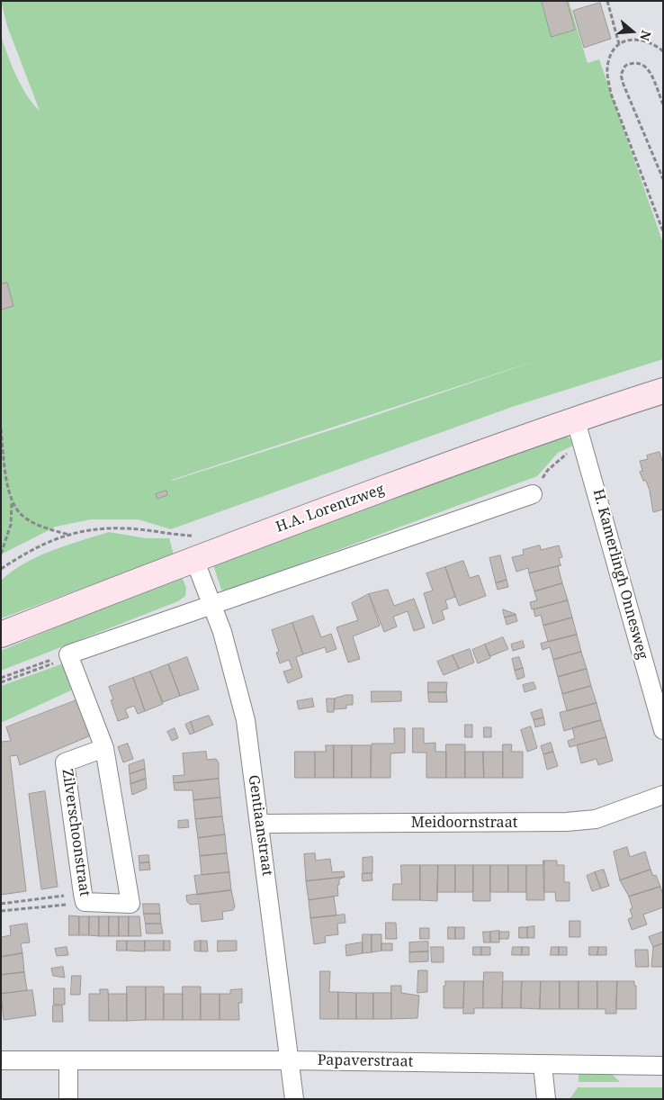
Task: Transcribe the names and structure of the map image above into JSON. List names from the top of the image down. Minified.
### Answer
{"streets":{"street":["H.A. Lorentzweg","H. Kamerlingh Onnesweg","Meidoornstraat","Gentiaanstraat","Zilverschoonstraat","Papaverstraat"]},"crossings":[["H.A. Lorentzweg","H. Kamerlingh Onnesweg"],["H.A. Lorentzweg","Gentiaanstraat"],["Meidoornstraat","Gentiaanstraat"],["Gentiaanstraat","Papaverstraat"]],"north":"right"}
